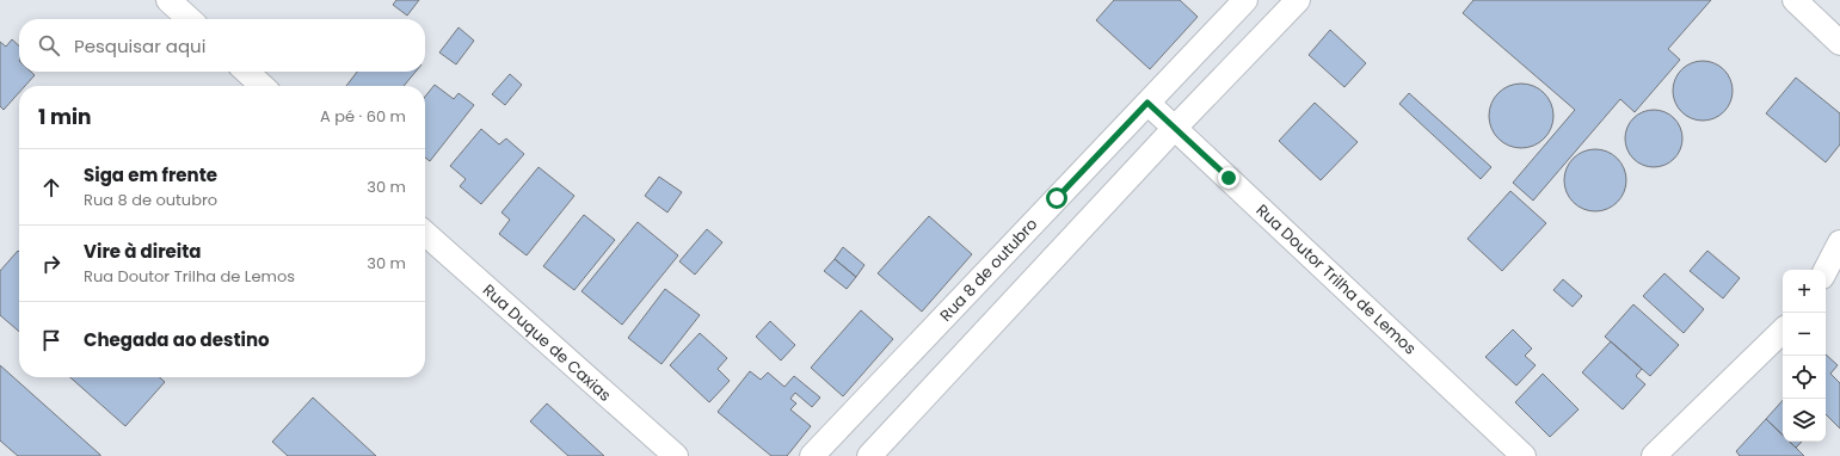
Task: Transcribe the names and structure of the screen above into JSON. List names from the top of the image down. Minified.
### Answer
{"streets":{"street":["Rua 8 de outubro","Rua Doutor Trilha de Lemos","Rua Duque de Caxias"]},"crossings":[["Rua 8 de outubro","Rua Doutor Trilha de Lemos"]],"page":{"search":"Pesquisar aqui","heading":["1 min","A pé · 60 m"],"list":[["Siga em frente","Rua 8 de outubro","30 m"],["Vire à direita","Rua Doutor Trilha de Lemos","30 m"],"Chegada ao destino"],"map_buttons":["+","−"]}}
